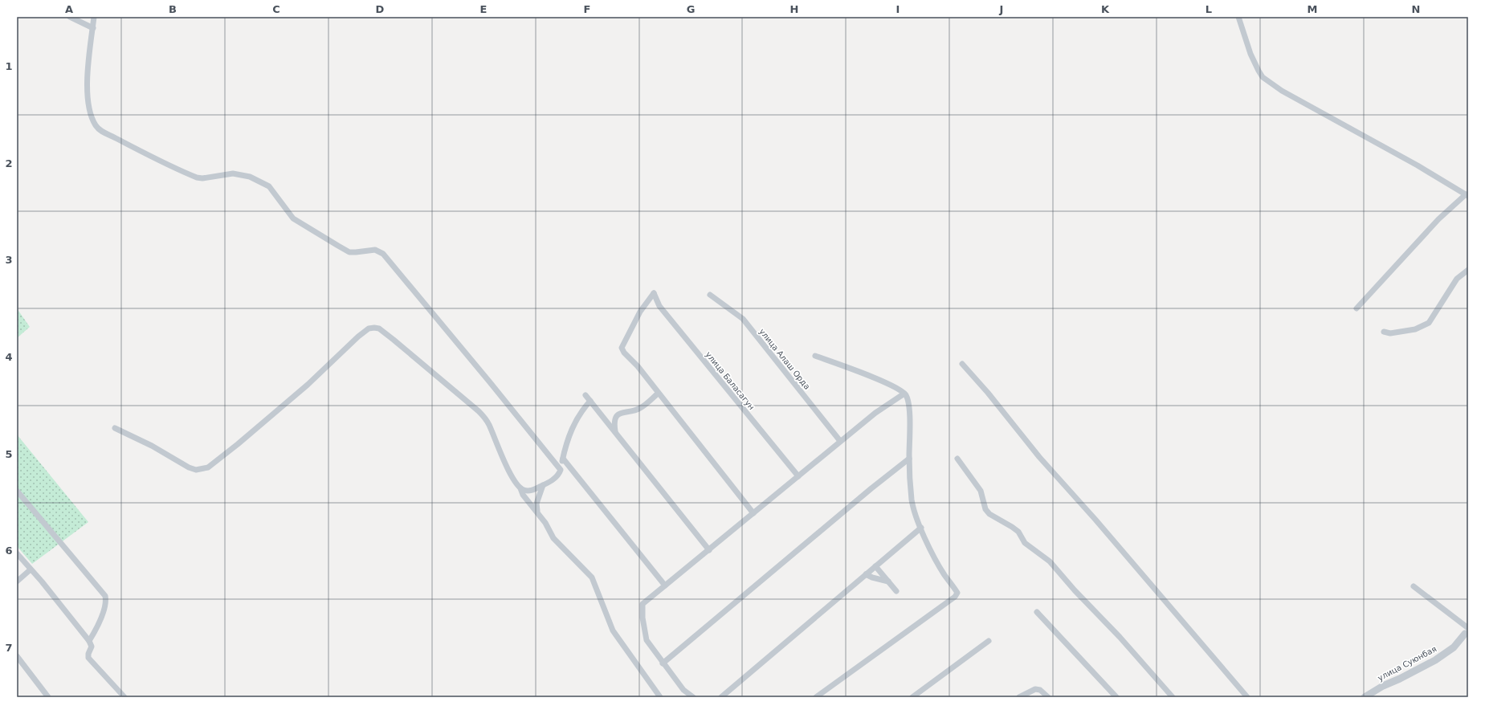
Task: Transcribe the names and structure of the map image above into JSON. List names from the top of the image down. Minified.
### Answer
{"streets":{"street":["улица Алаш Орда","улица Баласагун","улица Суюнбая"]},"grid":{"columns":["A","B","C","D","E","F","G","H","I","J","K","L","M","N"],"rows":["1","2","3","4","5","6","7"]}}
